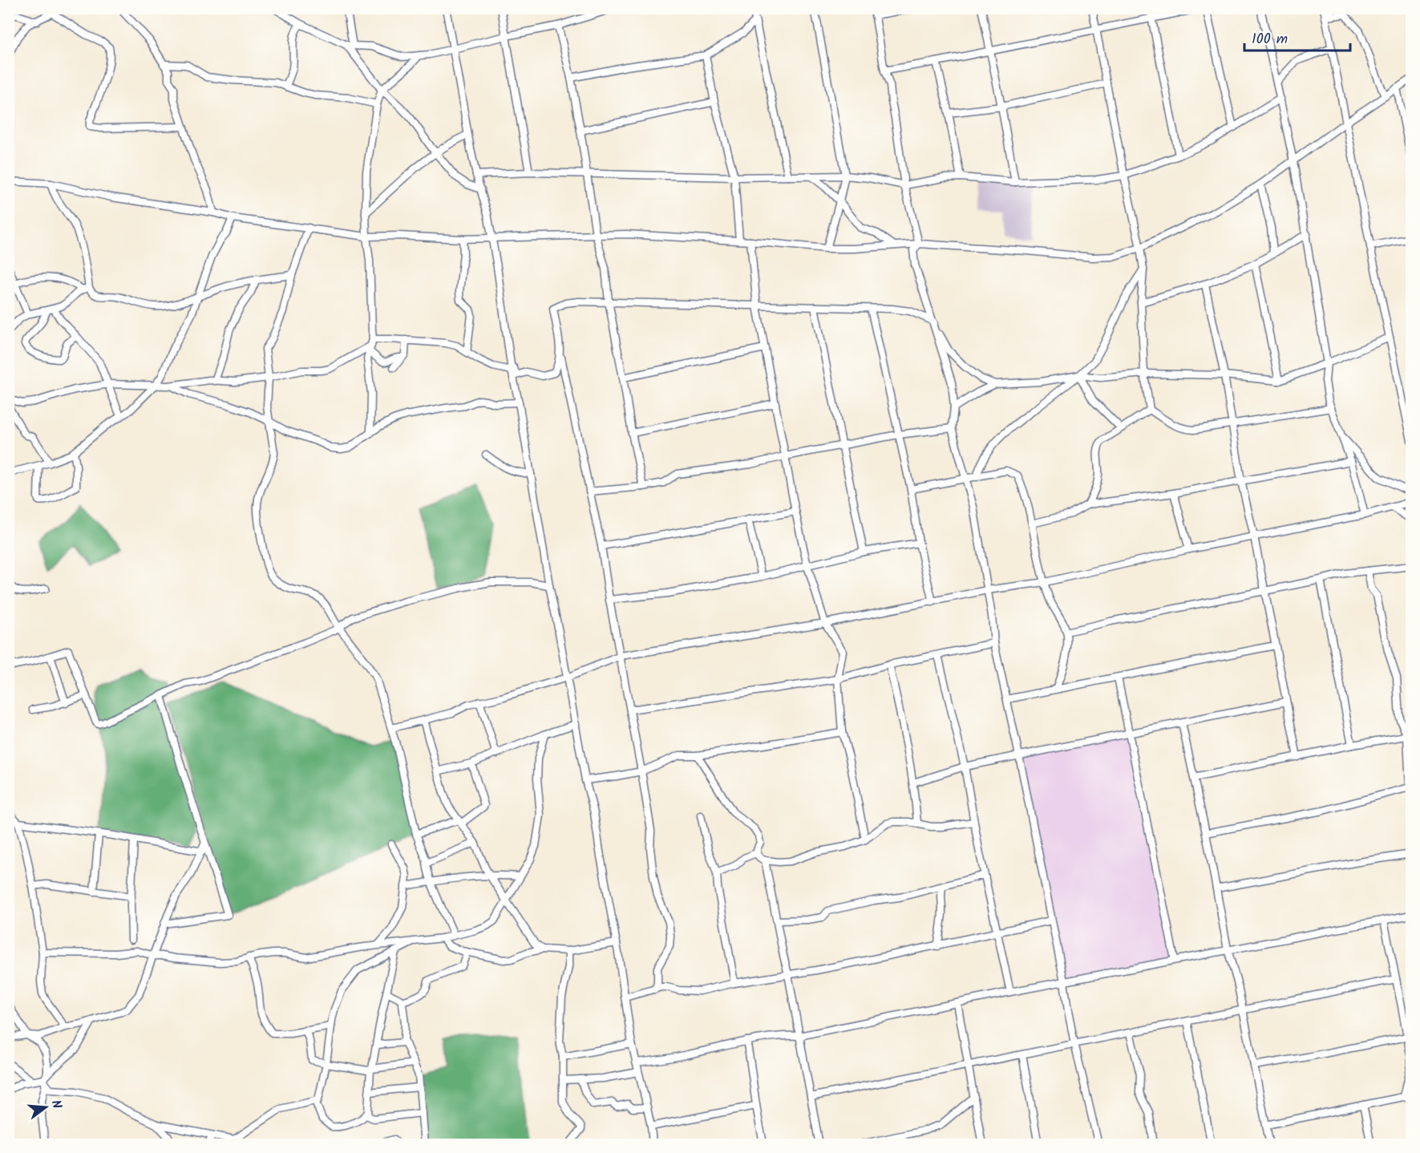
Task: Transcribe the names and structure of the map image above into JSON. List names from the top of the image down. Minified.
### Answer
{"scale_bar":"100 m","north":"right"}
